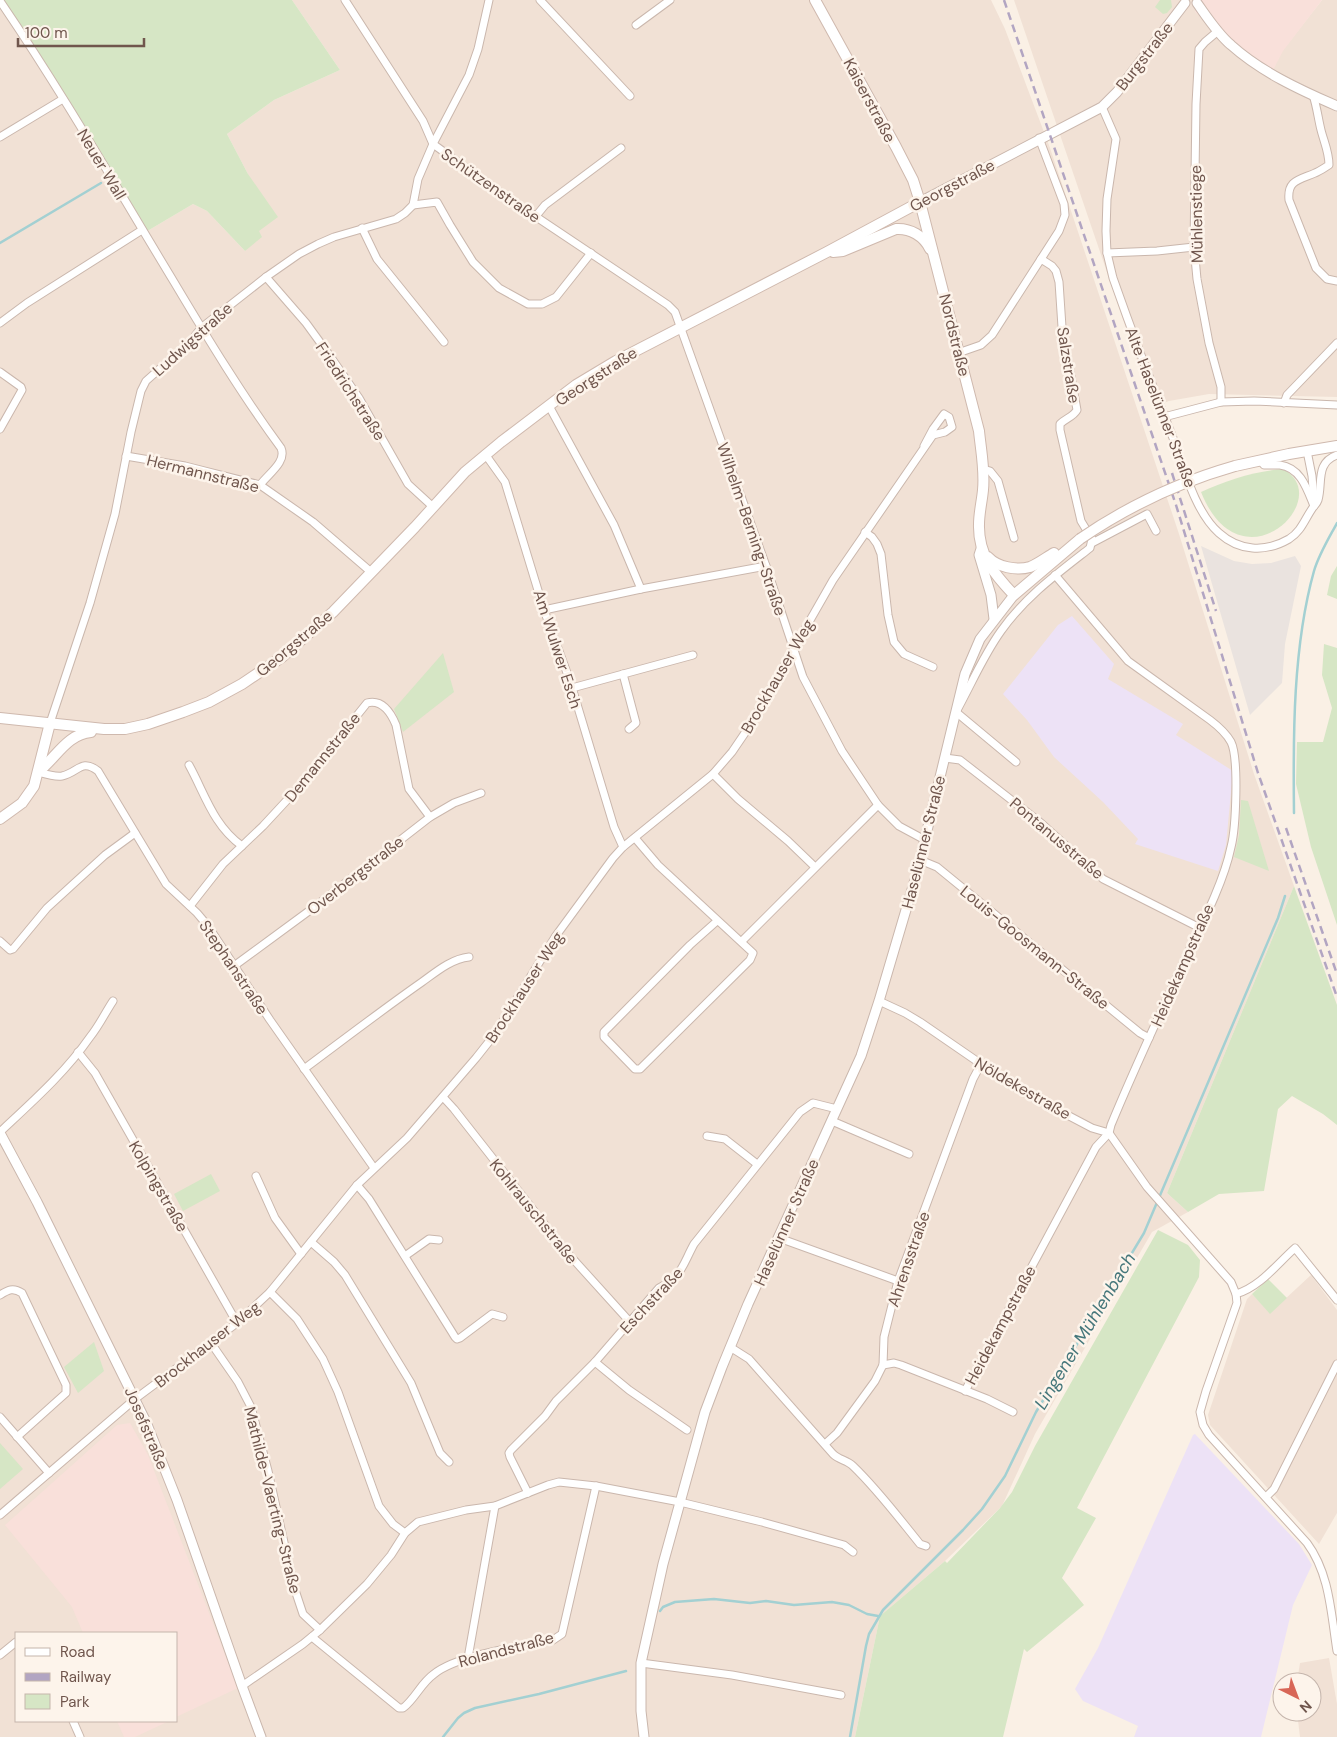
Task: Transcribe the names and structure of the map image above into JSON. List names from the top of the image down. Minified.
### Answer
{"streets":{"main road":["Kaiserstraße","Georgstraße","Nordstraße"],"street":["Burgstraße","Neuer Wall","Schützenstraße","Mühlenstiege","Ludwigstraße","Salzstraße","Friedrichstraße","Alte Haselünner Straße","Hermannstraße","Wilhelm-Berning-Straße","Am Wulwer Esch","Brockhauser Weg","Demannstraße","Pontanusstraße","Haselünner Straße","Overbergstraße","Louis-Goosmann-Straße","Heidekampstraße","Stephanstraße","Nöldekestraße","Kolpingstraße","Kohlrauschstraße","Ahrensstraße","Eschstraße","Josefstraße","Mathilde-Vaerting-Straße","Rolandstraße"]},"crossings":[["Burgstraße","Georgstraße"],["Burgstraße","Alte Haselünner Straße"],["Kaiserstraße","Georgstraße"],["Kaiserstraße","Nordstraße"],["Neuer Wall","Ludwigstraße"],["Neuer Wall","Hermannstraße"],["Schützenstraße","Georgstraße"],["Schützenstraße","Wilhelm-Berning-Straße"],["Georgstraße","Nordstraße"],["Georgstraße","Friedrichstraße"],["Georgstraße","Alte Haselünner Straße"],["Georgstraße","Hermannstraße"],["Georgstraße","Wilhelm-Berning-Straße"],["Georgstraße","Am Wulwer Esch"],["Nordstraße","Haselünner Straße"],["Ludwigstraße","Friedrichstraße"],["Ludwigstraße","Hermannstraße"],["Salzstraße","Haselünner Straße"],["Wilhelm-Berning-Straße","Brockhauser Weg"],["Wilhelm-Berning-Straße","Haselünner Straße"],["Am Wulwer Esch","Brockhauser Weg"],["Brockhauser Weg","Stephanstraße"],["Brockhauser Weg","Kolpingstraße"],["Brockhauser Weg","Kohlrauschstraße"],["Brockhauser Weg","Josefstraße"],["Brockhauser Weg","Mathilde-Vaerting-Straße"],["Demannstraße","Overbergstraße"],["Demannstraße","Stephanstraße"],["Pontanusstraße","Haselünner Straße"],["Pontanusstraße","Heidekampstraße"],["Haselünner Straße","Louis-Goosmann-Straße"],["Haselünner Straße","Heidekampstraße"],["Haselünner Straße","Nöldekestraße"],["Haselünner Straße","Eschstraße"],["Overbergstraße","Stephanstraße"],["Louis-Goosmann-Straße","Heidekampstraße"],["Heidekampstraße","Nöldekestraße"],["Heidekampstraße","Ahrensstraße"],["Nöldekestraße","Ahrensstraße"],["Kohlrauschstraße","Eschstraße"]],"water":["Lingener Mühlenbach"],"legend":["Road","Railway","Park"],"scale_bar":"100 m","north":"bottom right"}
